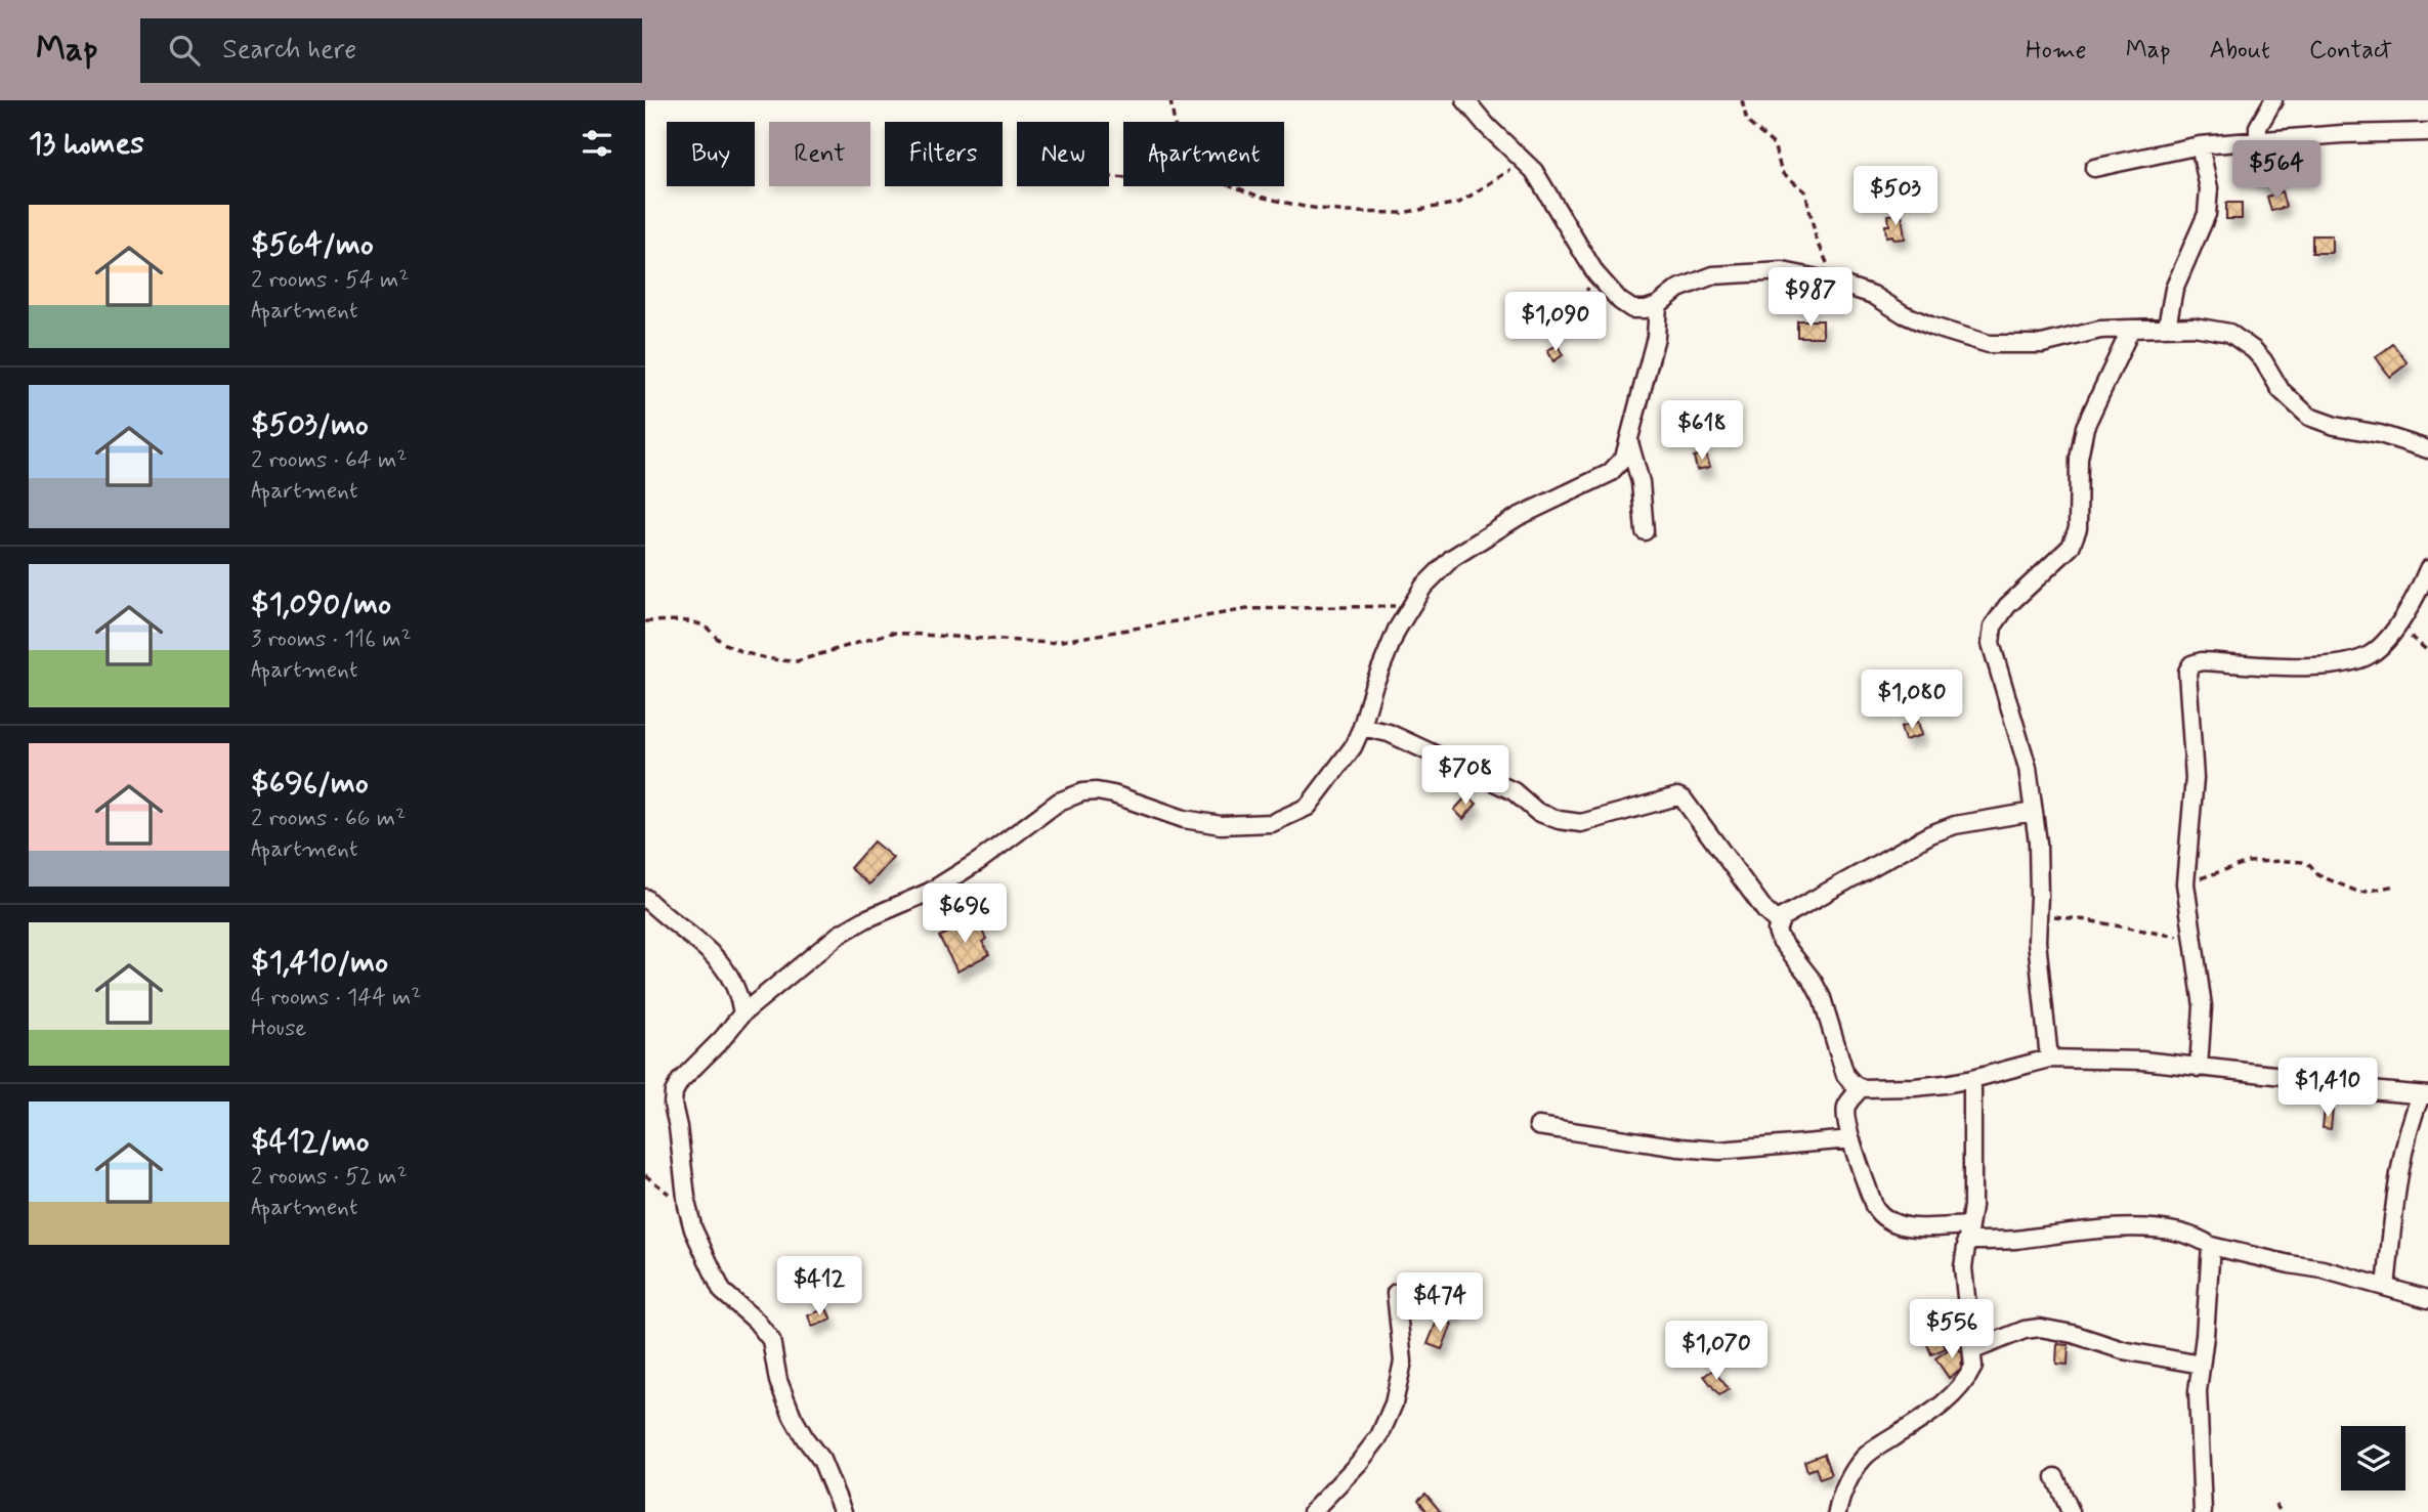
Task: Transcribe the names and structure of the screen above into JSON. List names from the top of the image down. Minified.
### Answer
{"page":{"header":"Map","search":"Search here","nav":["Home","Map","About","Contact"],"heading":"13 homes","chip":["Buy","Rent","Filters","New","Apartment"],"price":["$564","$503","$987","$1,090","$618","$1,080","$708","$696","$1,410","$412","$474","$556","$1,070"],"list":[{"name":"$564/mo","note":"2 rooms · 54 m² · Apartment"},{"name":"$503/mo","note":"2 rooms · 64 m² · Apartment"},{"name":"$1,090/mo","note":"3 rooms · 116 m² · Apartment"},{"name":"$696/mo","note":"2 rooms · 66 m² · Apartment"},{"name":"$1,410/mo","note":"4 rooms · 144 m² · House"},{"name":"$412/mo","note":"2 rooms · 52 m² · Apartment"}]}}
